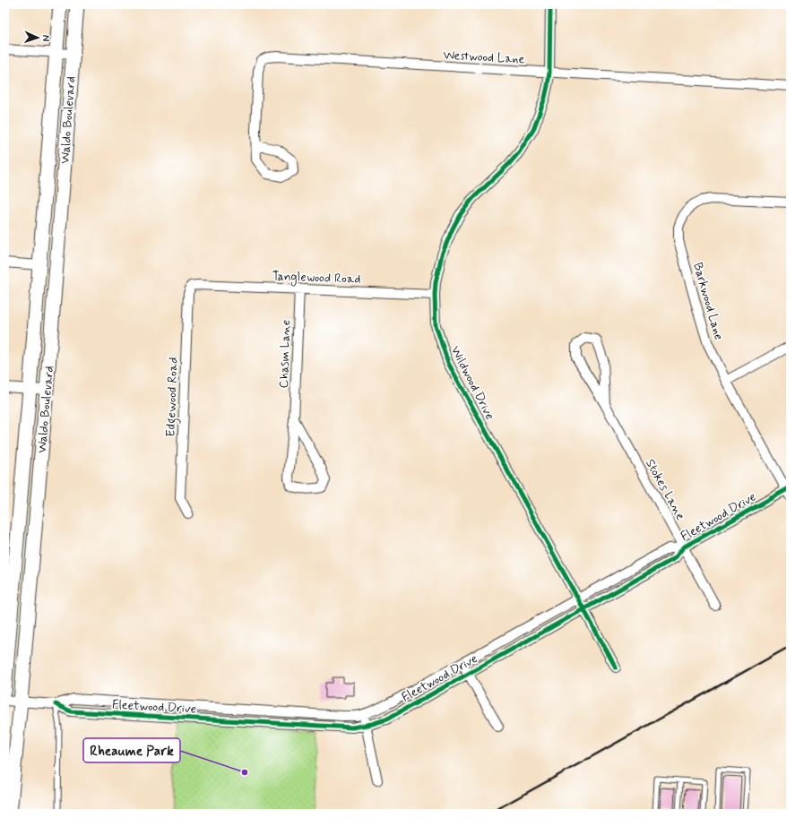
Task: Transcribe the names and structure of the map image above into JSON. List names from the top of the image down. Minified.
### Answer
{"streets":{"main road":["Waldo Boulevard"],"street":["Westwood Lane","Tanglewood Road","Barkwood Lane","Chasm Lane","Wildwood Drive","Edgewood Road","Stokes Lane","Fleetwood Drive"]},"crossings":[["Westwood Lane","Wildwood Drive"],["Waldo Boulevard","Fleetwood Drive"],["Tanglewood Road","Chasm Lane"],["Tanglewood Road","Wildwood Drive"],["Tanglewood Road","Edgewood Road"],["Barkwood Lane","Fleetwood Drive"],["Wildwood Drive","Fleetwood Drive"],["Stokes Lane","Fleetwood Drive"]],"places":["Rheaume Park"],"north":"right"}
